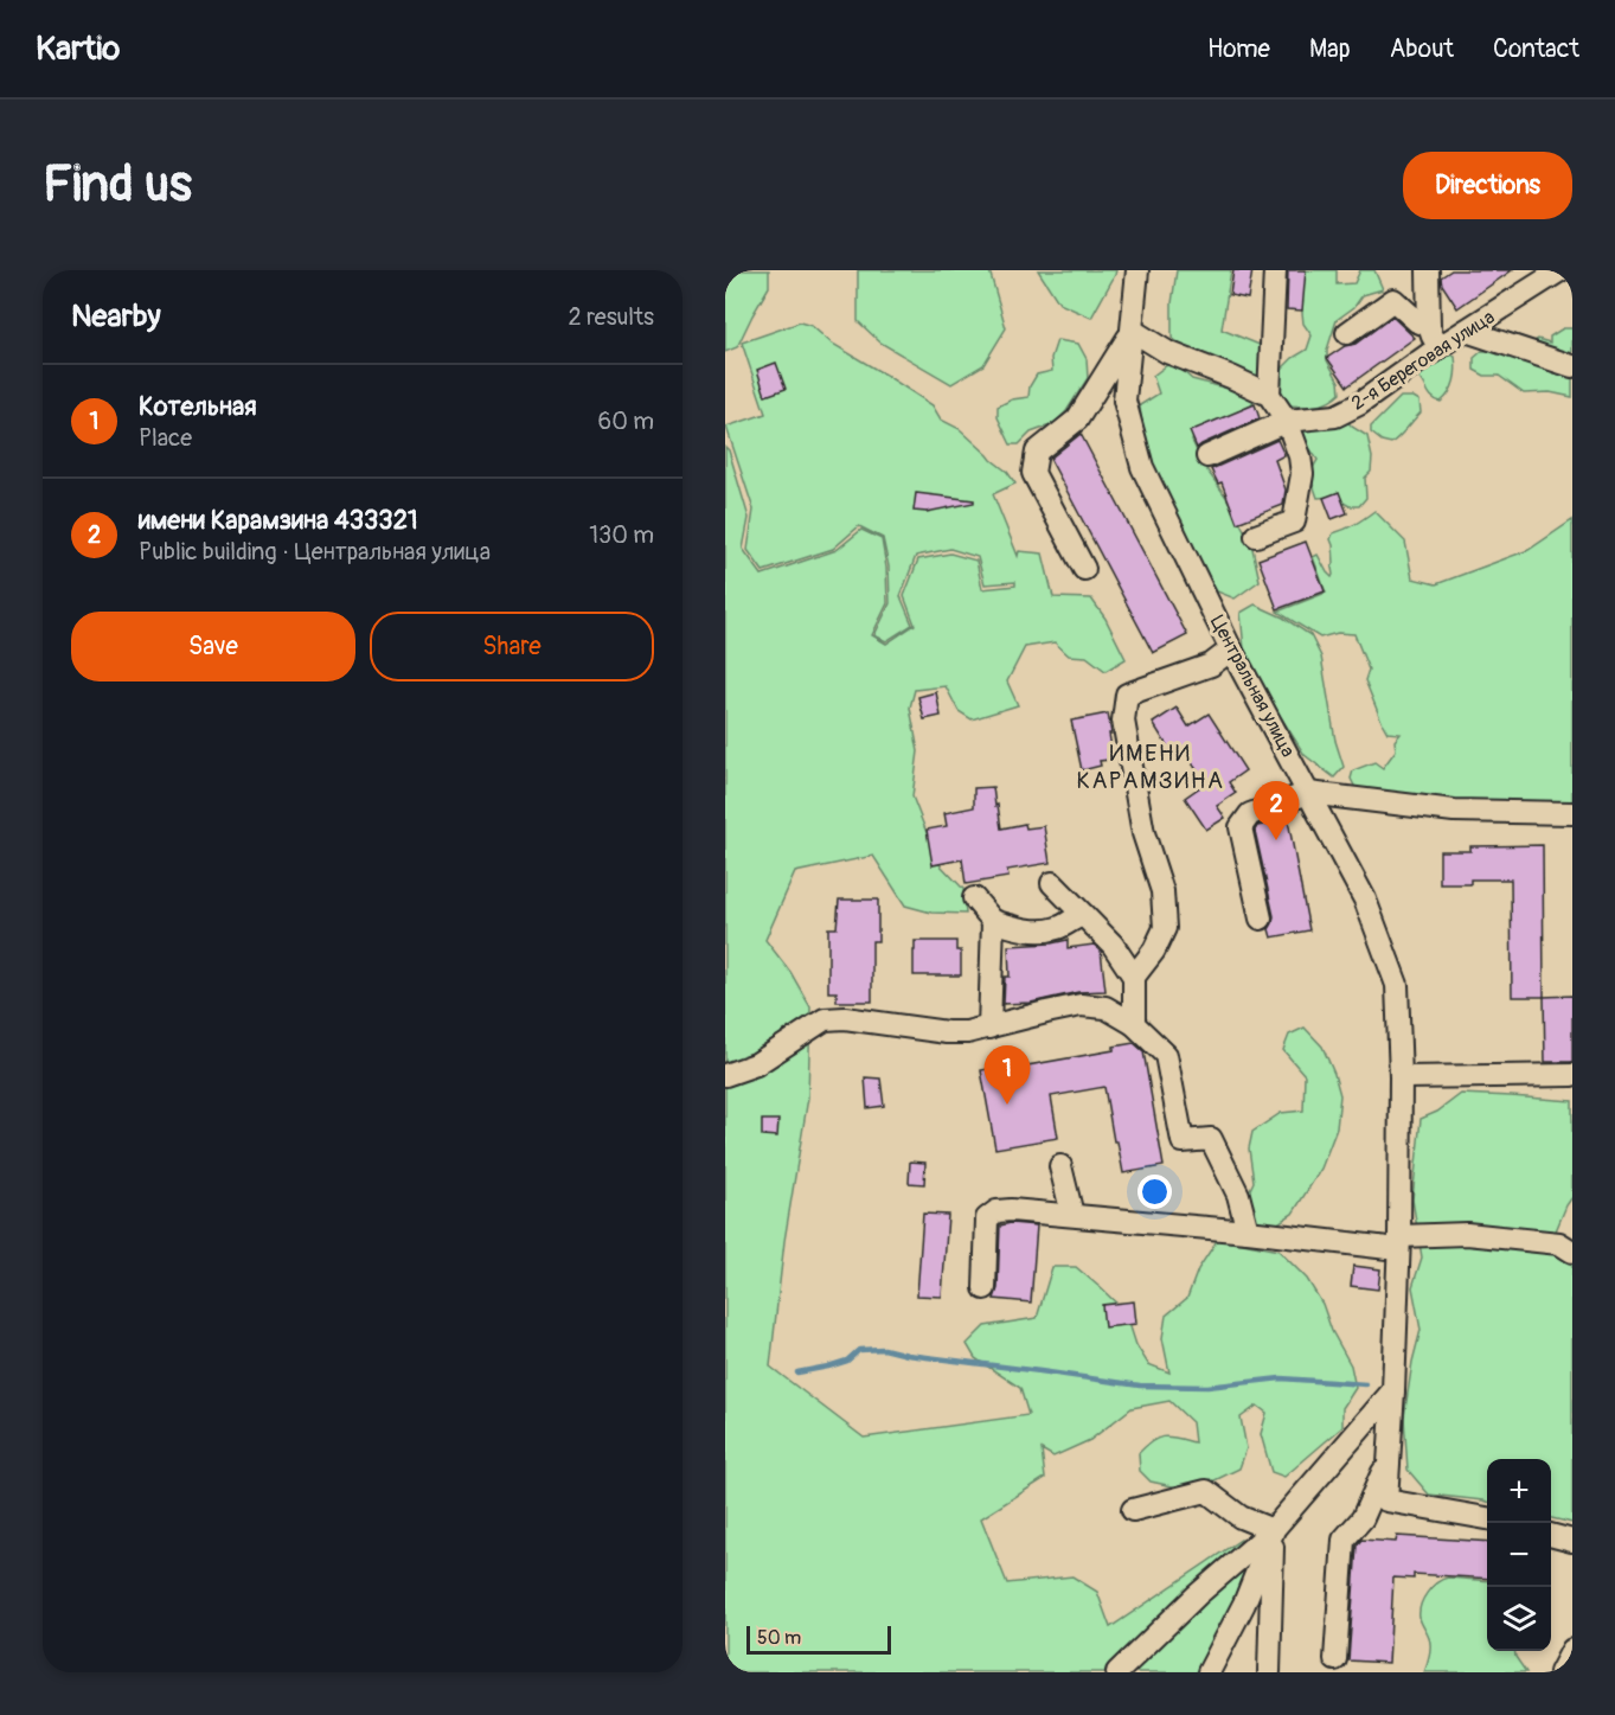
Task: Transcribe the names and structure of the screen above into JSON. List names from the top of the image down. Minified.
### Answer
{"streets":{"street":["2-я Береговая улица","Центральная улица"]},"districts":["ИМЕНИ КАРАМЗИНА"],"scale_bar":"50 m","page":{"header":"Kartio","nav":["Home","Map","About","Contact"],"buttons":["Directions",["Save","Share"]],"title":"Find us","heading":["Nearby","2 results"],"list":[{"mark":"1","name":"Котельная","note":"Place","value":"60 m"},{"mark":"2","name":"имени Карамзина 433321","note":"Public building · Центральная улица","value":"130 m"}],"pins":["2","1"],"map_buttons":["+","−"],"scale":"50 m"}}
